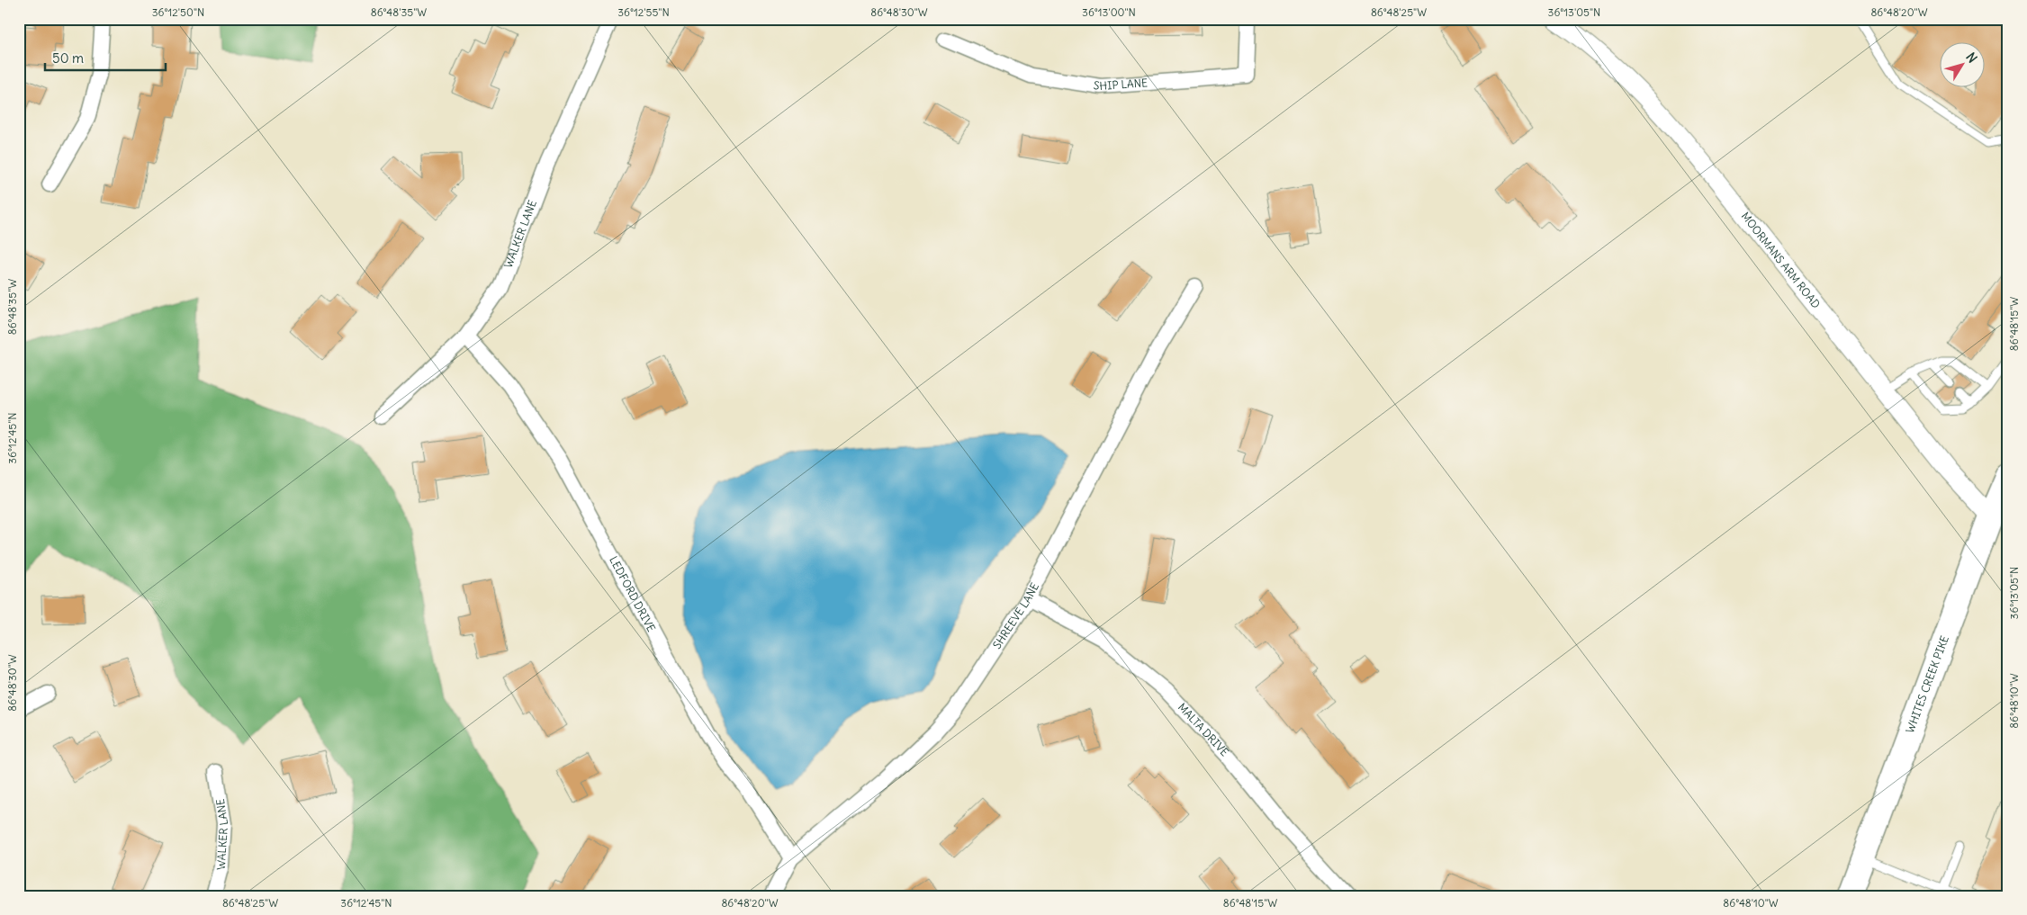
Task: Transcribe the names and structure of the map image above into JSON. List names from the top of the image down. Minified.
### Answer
{"streets":{"main road":["WHITES CREEK PIKE"],"street":["SHIP LANE","WALKER LANE","MOORMANS ARM ROAD","LEDFORD DRIVE","SHREEVE LANE","MALTA DRIVE"]},"crossings":[["WALKER LANE","LEDFORD DRIVE"],["MOORMANS ARM ROAD","WHITES CREEK PIKE"],["LEDFORD DRIVE","SHREEVE LANE"],["SHREEVE LANE","MALTA DRIVE"]],"scale_bar":"50 m","north":"top right","coordinates":["36°12'50\"N","86°48'35\"W","36°12'55\"N","86°48'30\"W","36°13'00\"N","86°48'25\"W","36°13'05\"N","86°48'20\"W","86°48'15\"W","36°12'45\"N","86°48'10\"W"]}
